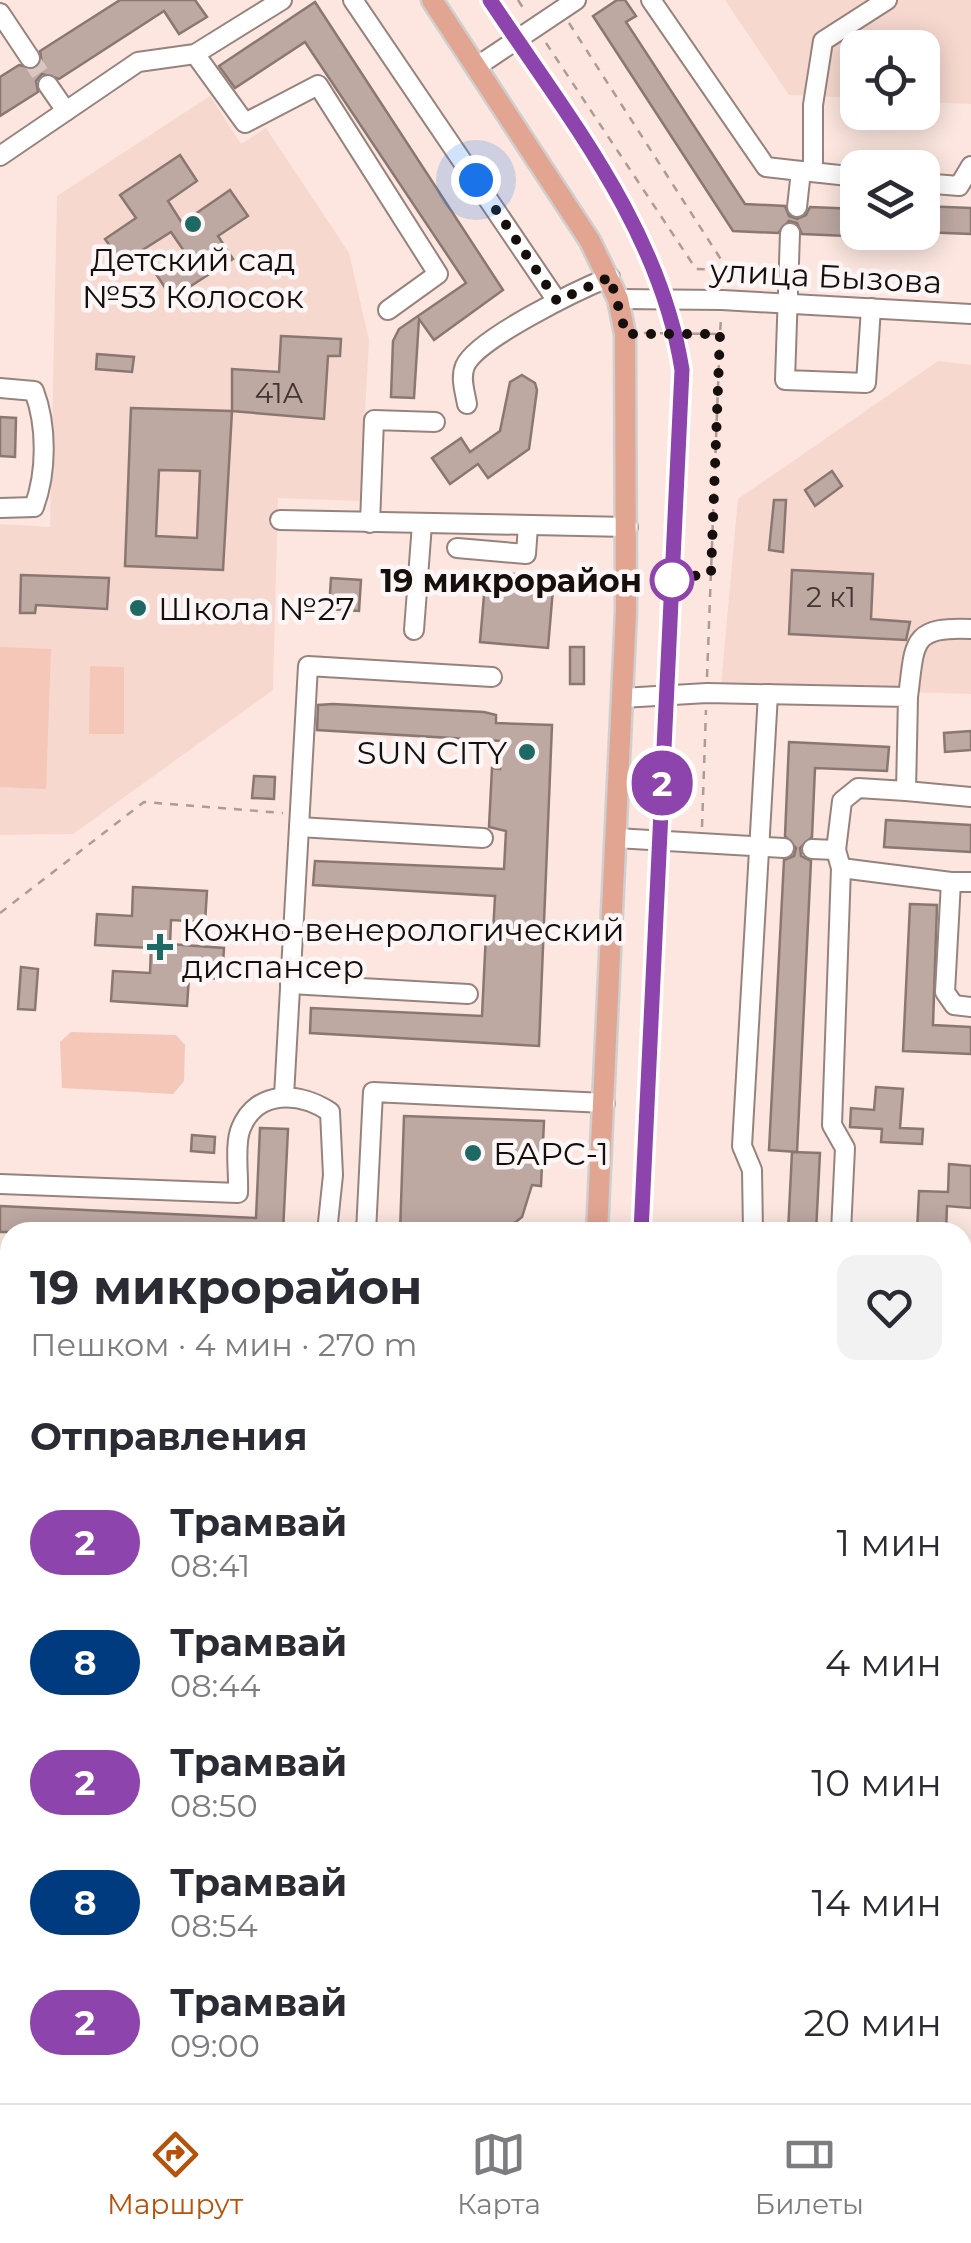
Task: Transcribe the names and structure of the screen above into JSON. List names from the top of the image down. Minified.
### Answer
{"streets":{"street":["улица Бызова"]},"places":{"other":["Детский сад №53 Колосок","19 микрорайон","Школа №27","SUN CITY","БАРС-1"],"health":["Кожно-венерологический диспансер"]},"lines":["tram line 2"],"house_numbers":["41А","2 к1"],"page":{"on_map":"2","heading":[["19 микрорайон","Пешком · 4 мин · 270 m"],"Отправления"],"list":[{"mark":"2","name":"Трамвай","note":"08:41","value":"1 мин"},{"mark":"8","name":"Трамвай","note":"08:44","value":"4 мин"},{"mark":"2","name":"Трамвай","note":"08:50","value":"10 мин"},{"mark":"8","name":"Трамвай","note":"08:54","value":"14 мин"},{"mark":"2","name":"Трамвай","note":"09:00","value":"20 мин"}],"tabs":["Маршрут","Карта","Билеты"]}}
